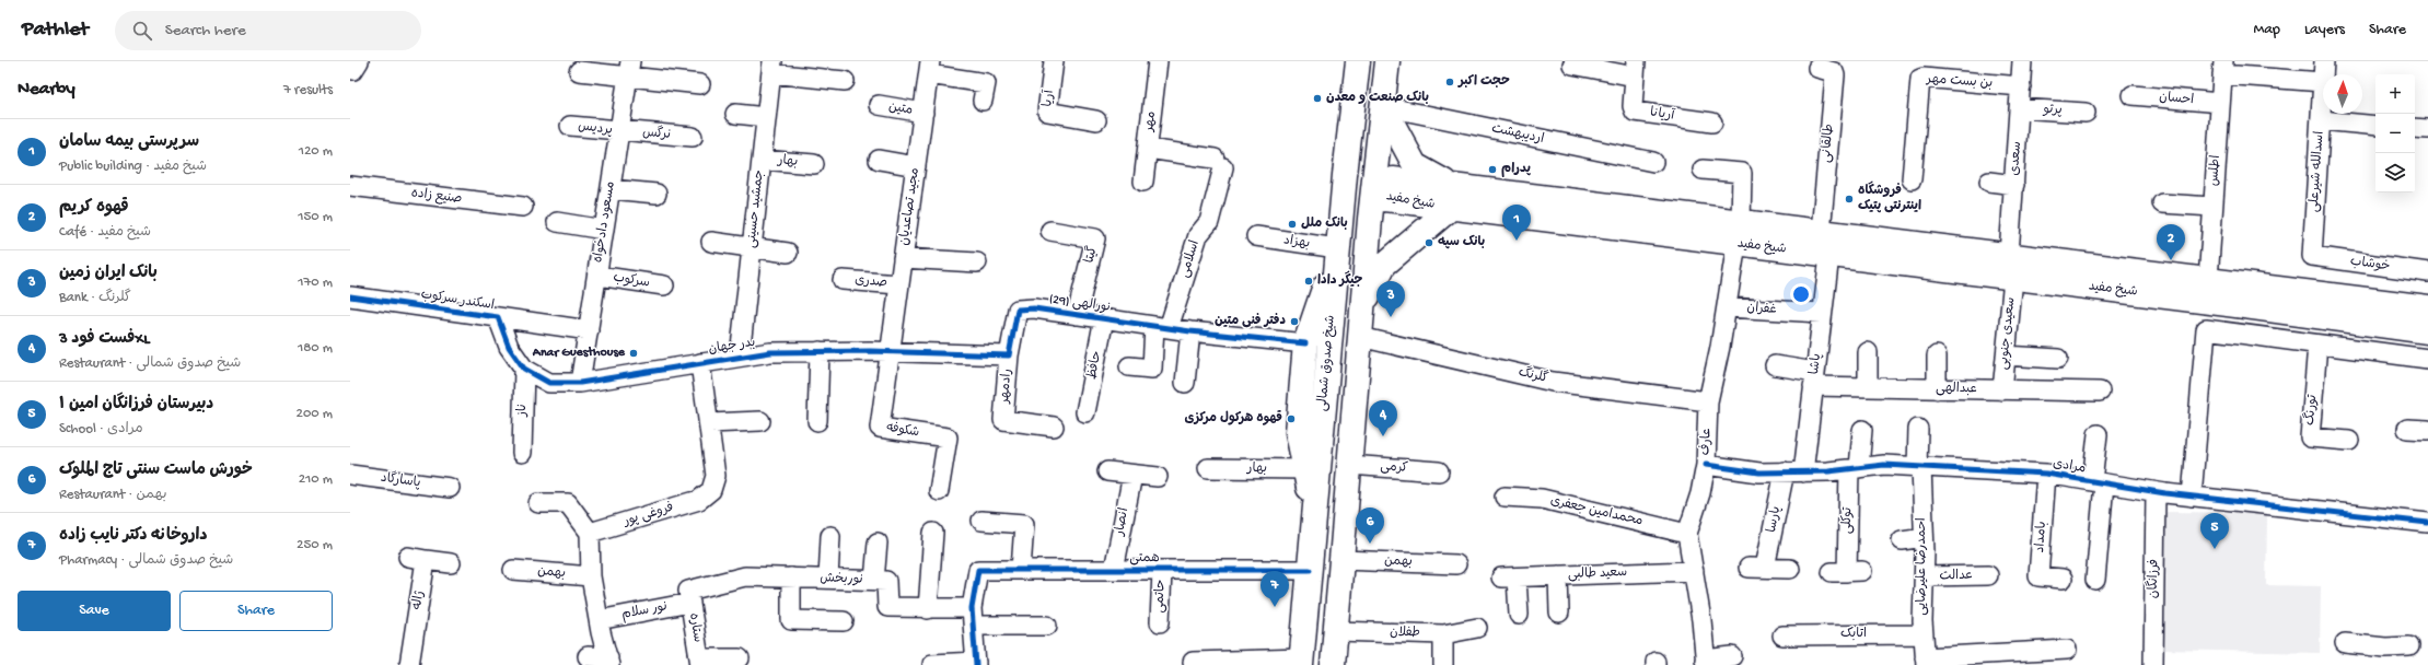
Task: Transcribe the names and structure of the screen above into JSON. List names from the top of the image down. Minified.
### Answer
{"streets":{"main road":["شیخ مفید","شیخ صدوق شمالی"],"street":["بن بست مهر","آریا","احسان","متین","پرتو","آریانا","مهر","پردیس","نرگس","اردیبهشت","طالقانی","سعدی","بهار","اطلس","اسدالله شیرعلی","صنیع زاده","مجید تصاعدیان","جمشید حسینی","مسعود دادخواه","بهزاد","گیتا","اسلامی","خوشاب","سرکوب","صدری","اسکندر سرکوب","نورالهی (29)","غفران","سعیدی جنوبی","بدر جهان","پاشا","حافظ","گلرنگ","رادمهر","عبدالهی","ناز","تورنگ","شکوفه","عارف","مرادی","کرمی","پاسارگاد","محمدامین جعفری","فروغی پور","پارسا","توکلی","انصار","بامداد","همتی","بهمن","احمدرضا علیرضایی","سعید طالبی","عدالت","فرزانگان","نوربخش","حاتمی","ژاله","نور سلام","ستاره","طفلان","اتابک"]},"crossings":[["بن بست مهر","سعدی"],["احسان","اطلس"],["متین","مجید تصاعدیان"],["پرتو","سعدی"],["مهر","اسلامی"],["پردیس","نرگس"],["پردیس","مسعود دادخواه"],["نرگس","مسعود دادخواه"],["طالقانی","شیخ مفید"],["سعدی","شیخ مفید"],["بهار","جمشید حسینی"],["اطلس","شیخ مفید"],["اسدالله شیرعلی","خوشاب"],["شیخ مفید","سعیدی جنوبی"],["شیخ مفید","پاشا"],["شیخ مفید","عارف"],["مجید تصاعدیان","صدری"],["مجید تصاعدیان","بدر جهان"],["مجید تصاعدیان","شکوفه"],["جمشید حسینی","بدر جهان"],["مسعود دادخواه","سرکوب"],["مسعود دادخواه","اسکندر سرکوب"],["مسعود دادخواه","بدر جهان"],["بهزاد","شیخ صدوق شمالی"],["گیتا","نورالهی (29)"],["اسلامی","نورالهی (29)"],["اسکندر سرکوب","بدر جهان"],["اسکندر سرکوب","ناز"],["نورالهی (29)","حافظ"],["نورالهی (29)","رادمهر"],["غفران","پاشا"],["غفران","عارف"],["سعیدی جنوبی","عبدالهی"],["بدر جهان","شکوفه"],["بدر جهان","فروغی پور"],["شیخ صدوق شمالی","همتی"],["پاشا","عبدالهی"],["پاشا","مرادی"],["گلرنگ","عارف"],["عارف","مرادی"],["عارف","محمدامین جعفری"],["عارف","سعید طالبی"],["مرادی","پارسا"],["مرادی","توکلی"],["مرادی","بامداد"],["مرادی","احمدرضا علیرضایی"],["مرادی","فرزانگان"],["انصار","همتی"],["همتی","نوربخش"],["همتی","حاتمی"],["احمدرضا علیرضایی","عدالت"],["احمدرضا علیرضایی","اتابک"],["نوربخش","نور سلام"],["نوربخش","ستاره"],["نور سلام","ستاره"]],"places":["حجت اکبر","بانک صنعت و معدن","پدرام","فروشگاه اینترنتی پتیک","بانک ملل","بانک سپه","جیگر دادا","دفتر فنی متین","Anar Guesthouse","قهوه هرکول مرکزی"],"north":"top","page":{"header":"Pathlet","search":"Search here","nav":["Map","Layers","Share"],"heading":["Nearby","7 results"],"map_buttons":["+","−"],"list":[{"mark":"1","name":"سرپرستی بیمه سامان","note":"Public building · شیخ مفید","value":"120 m"},{"mark":"2","name":"قهوه کریم","note":"Café · شیخ مفید","value":"150 m"},{"mark":"3","name":"بانک ایران زمین","note":"Bank · گلرنگ","value":"170 m"},{"mark":"4","name":"فست فود 3XL","note":"Restaurant · شیخ صدوق شمالی","value":"180 m"},{"mark":"5","name":"دبیرستان فرزانگان امین ۱","note":"School · مرادی","value":"200 m"},{"mark":"6","name":"خورش ماست سنتی تاج الملوک","note":"Restaurant · بهمن","value":"210 m"},{"mark":"7","name":"داروخانه دکتر نایب زاده","note":"Pharmacy · شیخ صدوق شمالی","value":"250 m"}],"pins":["1","2","3","4","6","5","7"],"buttons":["Save","Share"]}}
